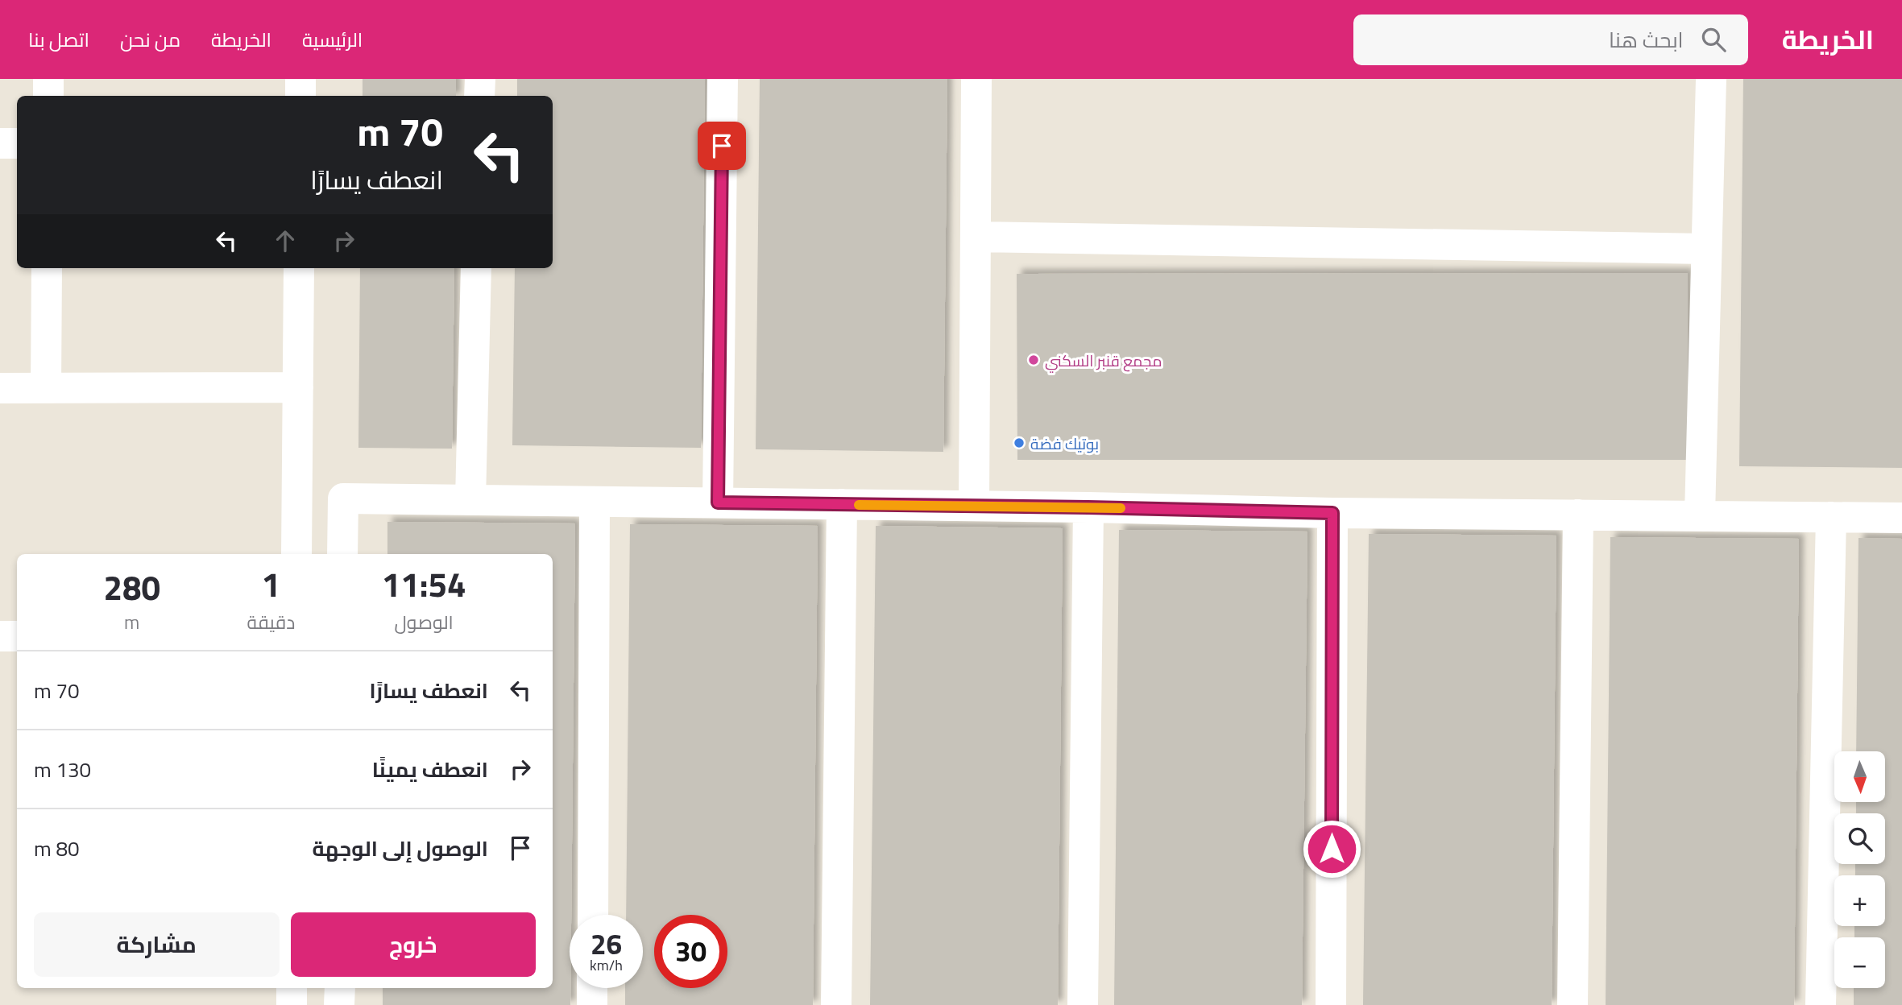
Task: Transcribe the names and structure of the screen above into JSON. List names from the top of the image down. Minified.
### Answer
{"places":["مجمع قنبر السكني","بوتيك فضة"],"north":"bottom","page":{"header":"الخريطة","search":"ابحث هنا","nav":["الرئيسية","الخريطة","من نحن","اتصل بنا"],"turn":["70 m","انعطف يسارًا"],"eta":["11:54","الوصول","1","دقيقة","280","m"],"list":[{"name":"انعطف يسارًا","value":"70 m"},{"name":"انعطف يمينًا","value":"130 m"},{"name":"الوصول إلى الوجهة","value":"80 m"}],"map_buttons":["+","−"],"buttons":["خروج","مشاركة"],"speed":"26 km/h","limit":"30"}}
